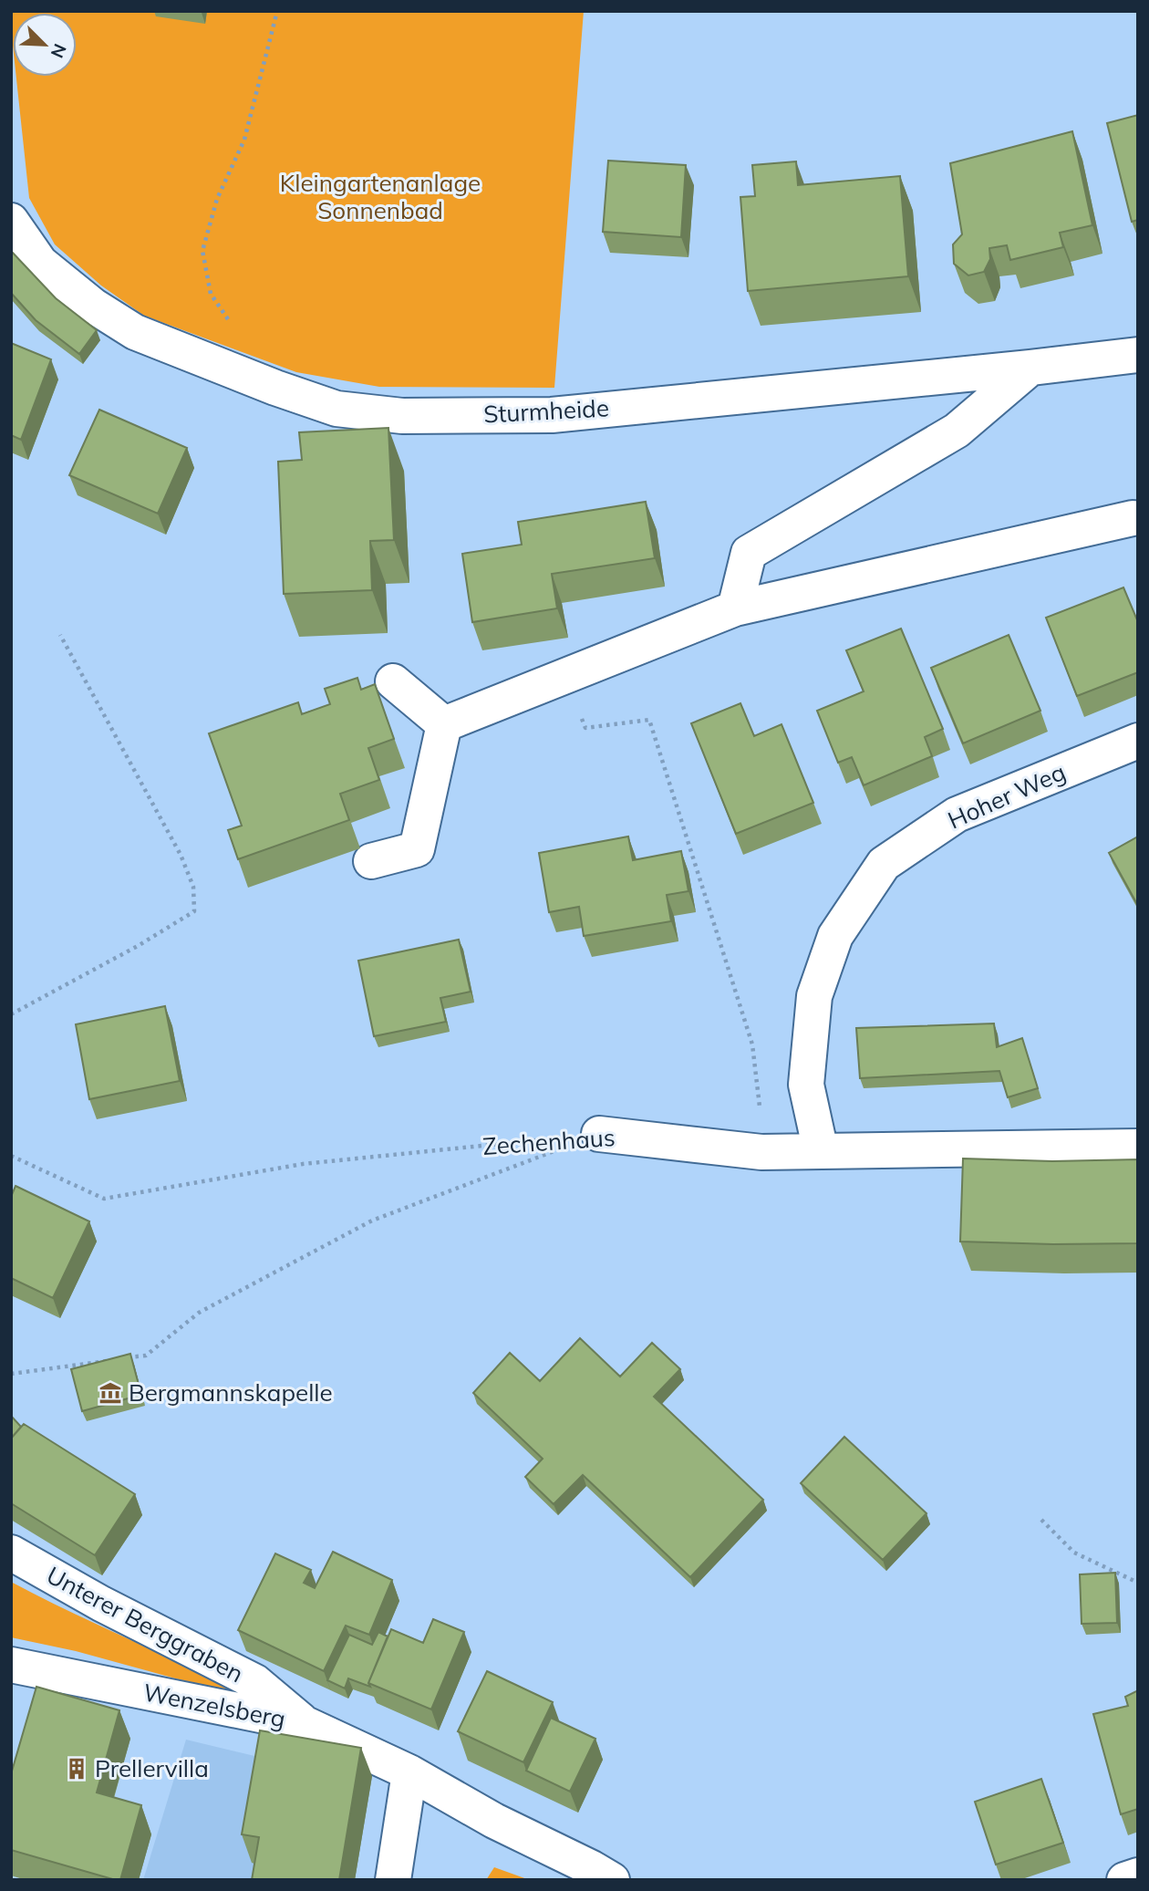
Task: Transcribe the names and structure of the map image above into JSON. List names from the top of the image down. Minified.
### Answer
{"streets":{"street":["Sturmheide","Hoher Weg","Zechenhaus","Unterer Berggraben","Wenzelsberg"]},"crossings":[["Hoher Weg","Zechenhaus"],["Unterer Berggraben","Wenzelsberg"]],"parks":["Kleingartenanlage Sonnenbad"],"places":{"museum":["Bergmannskapelle"],"building":["Prellervilla"]},"north":"bottom right"}
